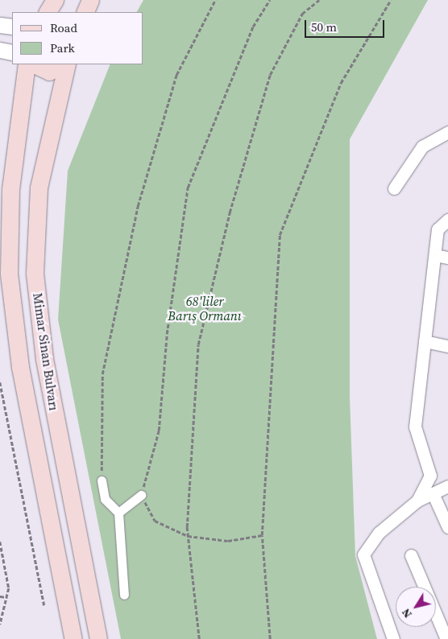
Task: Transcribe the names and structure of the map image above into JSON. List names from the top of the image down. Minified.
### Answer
{"streets":{"main road":["Mimar Sinan Bulvarı"]},"parks":["68'liler Barış Ormanı"],"legend":["Road","Park"],"scale_bar":"50 m","north":"bottom left"}
